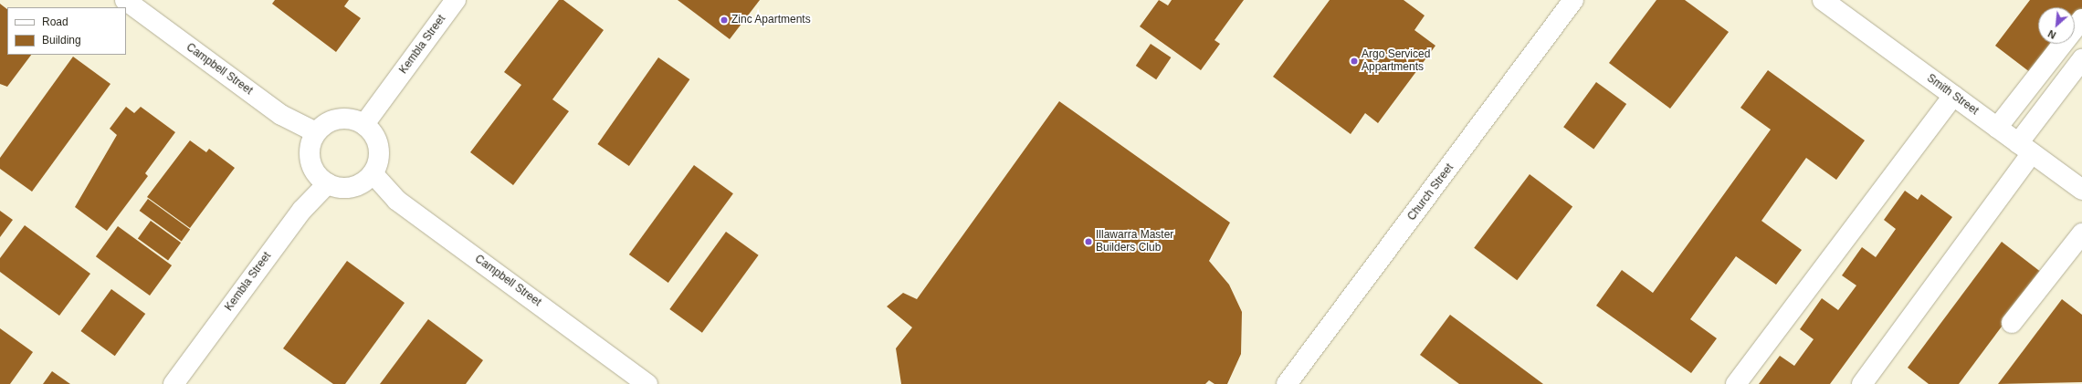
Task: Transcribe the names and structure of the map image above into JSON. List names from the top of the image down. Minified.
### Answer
{"streets":{"street":["Kembla Street","Campbell Street","Smith Street","Church Street"]},"crossings":[["Kembla Street","Campbell Street"]],"places":["Zinc Apartments","Argo Serviced Appartments","Illawarra Master Builders Club"],"legend":["Road","Building"],"north":"bottom left"}
